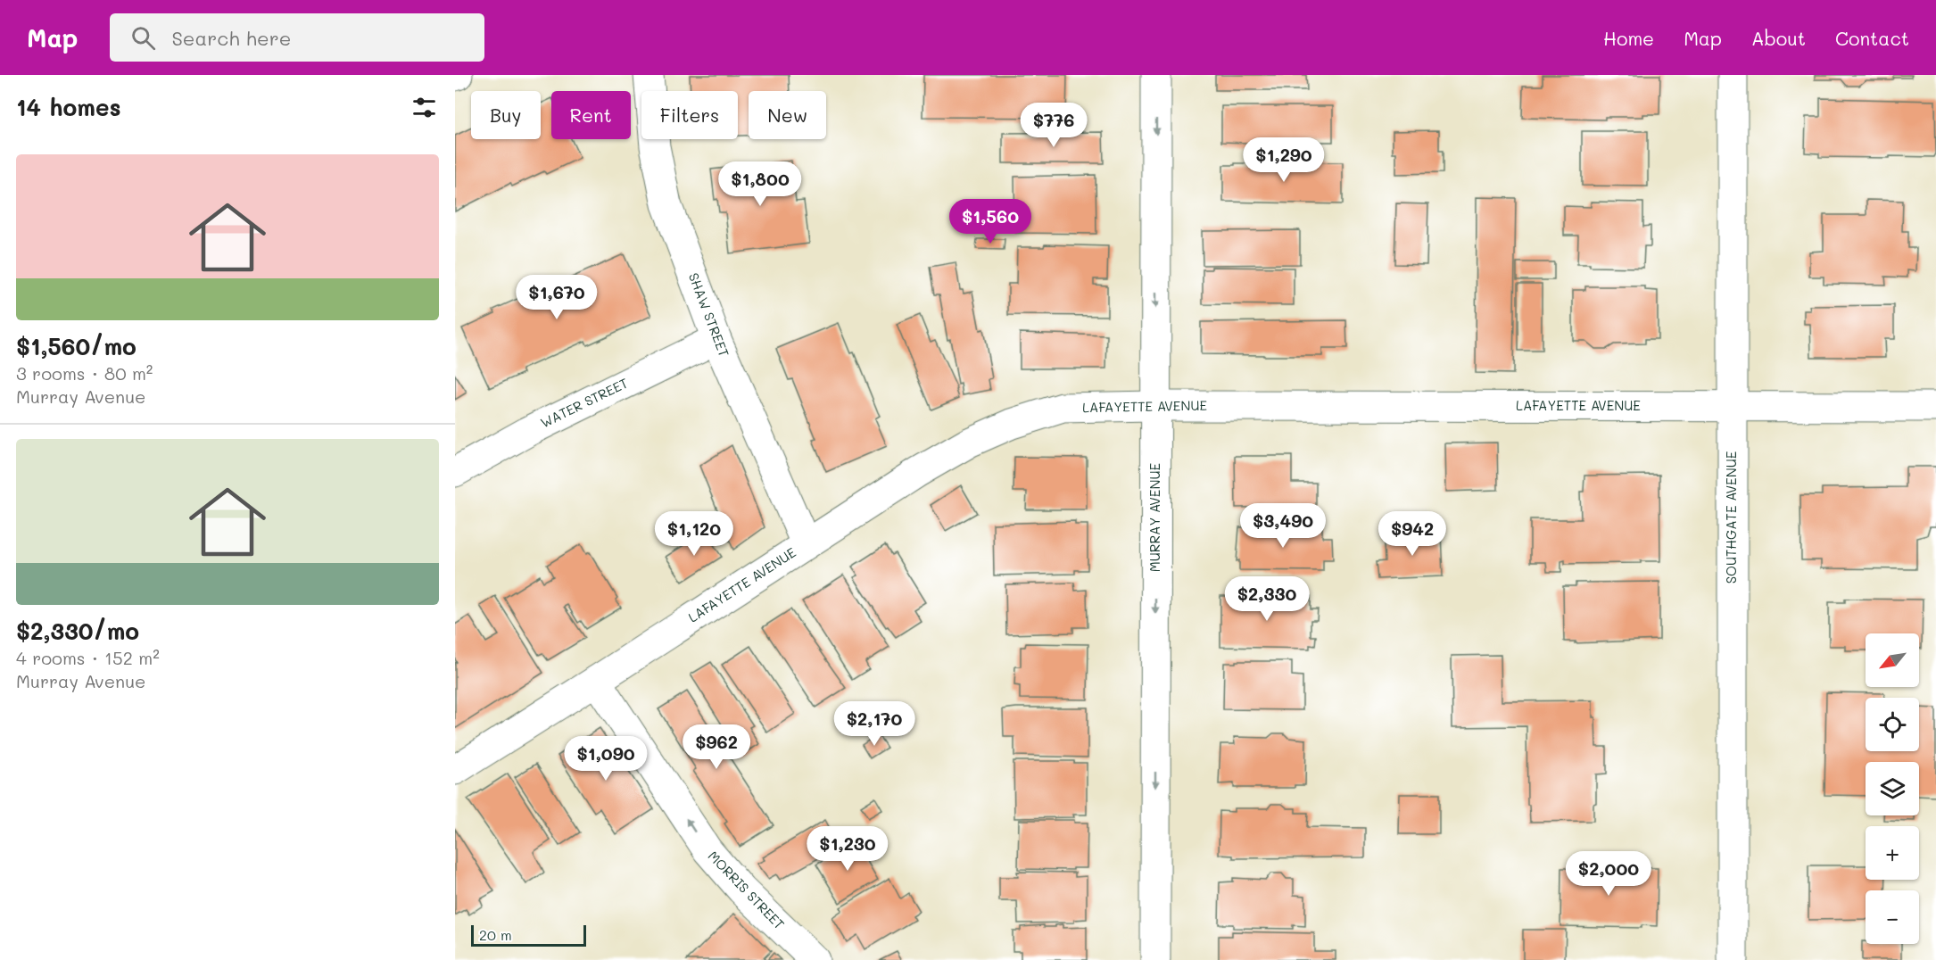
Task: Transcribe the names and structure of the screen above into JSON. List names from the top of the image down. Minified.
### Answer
{"streets":{"street":["SHAW STREET","WATER STREET","LAFAYETTE AVENUE","MURRAY AVENUE","SOUTHGATE AVENUE","MORRIS STREET"]},"crossings":[["SHAW STREET","WATER STREET"],["SHAW STREET","LAFAYETTE AVENUE"],["LAFAYETTE AVENUE","MURRAY AVENUE"],["LAFAYETTE AVENUE","SOUTHGATE AVENUE"],["LAFAYETTE AVENUE","MORRIS STREET"]],"one_way":["MURRAY AVENUE","MORRIS STREET"],"scale_bar":"20 m","north":"bottom left","page":{"header":"Map","search":"Search here","nav":["Home","Map","About","Contact"],"heading":"14 homes","chip":["Buy","Rent","Filters","New"],"price":["$776","$1,290","$1,800","$1,560","$1,670","$3,490","$1,120","$942","$2,330","$2,170","$962","$1,090","$1,230","$2,000"],"list":[{"name":"$1,560/mo","note":"3 rooms · 80 m² · Murray Avenue"},{"name":"$2,330/mo","note":"4 rooms · 152 m² · Murray Avenue"}],"map_buttons":["+","−"],"scale":"20 m"}}
